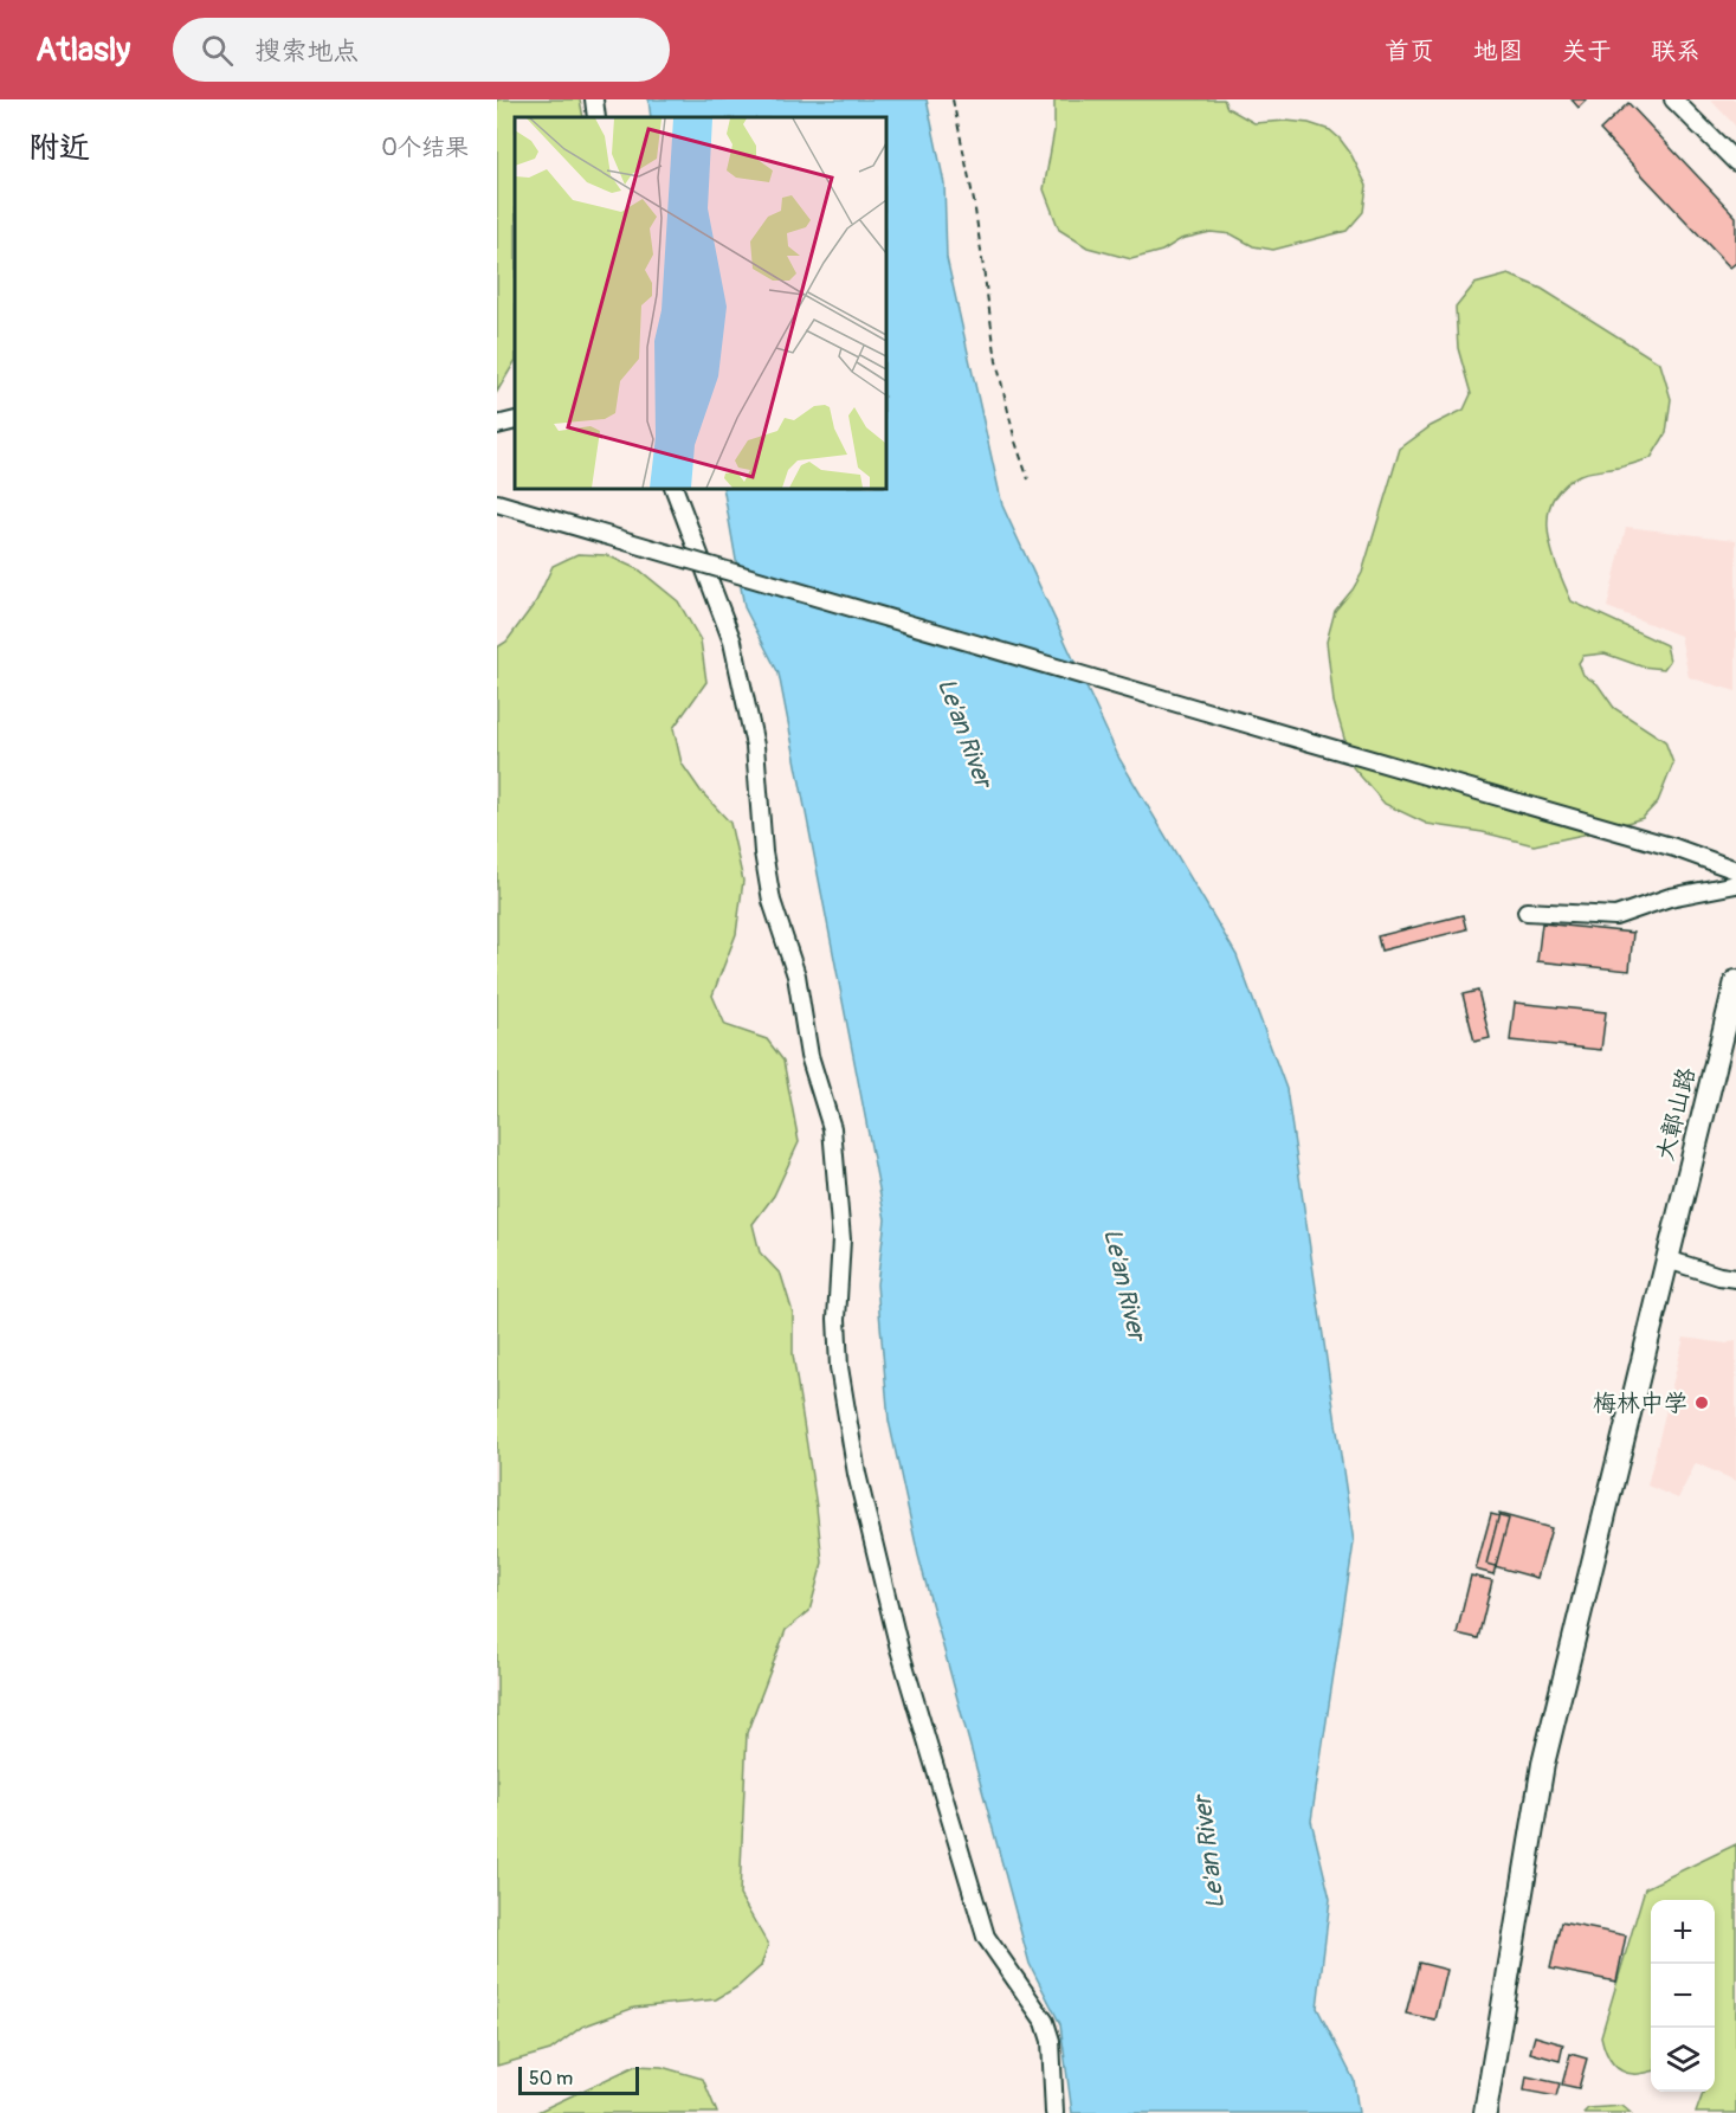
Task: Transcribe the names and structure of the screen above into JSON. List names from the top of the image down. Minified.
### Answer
{"streets":{"main road":["大鄣山路"]},"water":["Le'an River"],"places":["梅林中学"],"scale_bar":"50 m","page":{"header":"Atlasly","search":"搜索地点","nav":["首页","地图","关于","联系"],"heading":["附近","0个结果"],"map_buttons":["+","−"],"scale":"50 m"}}
